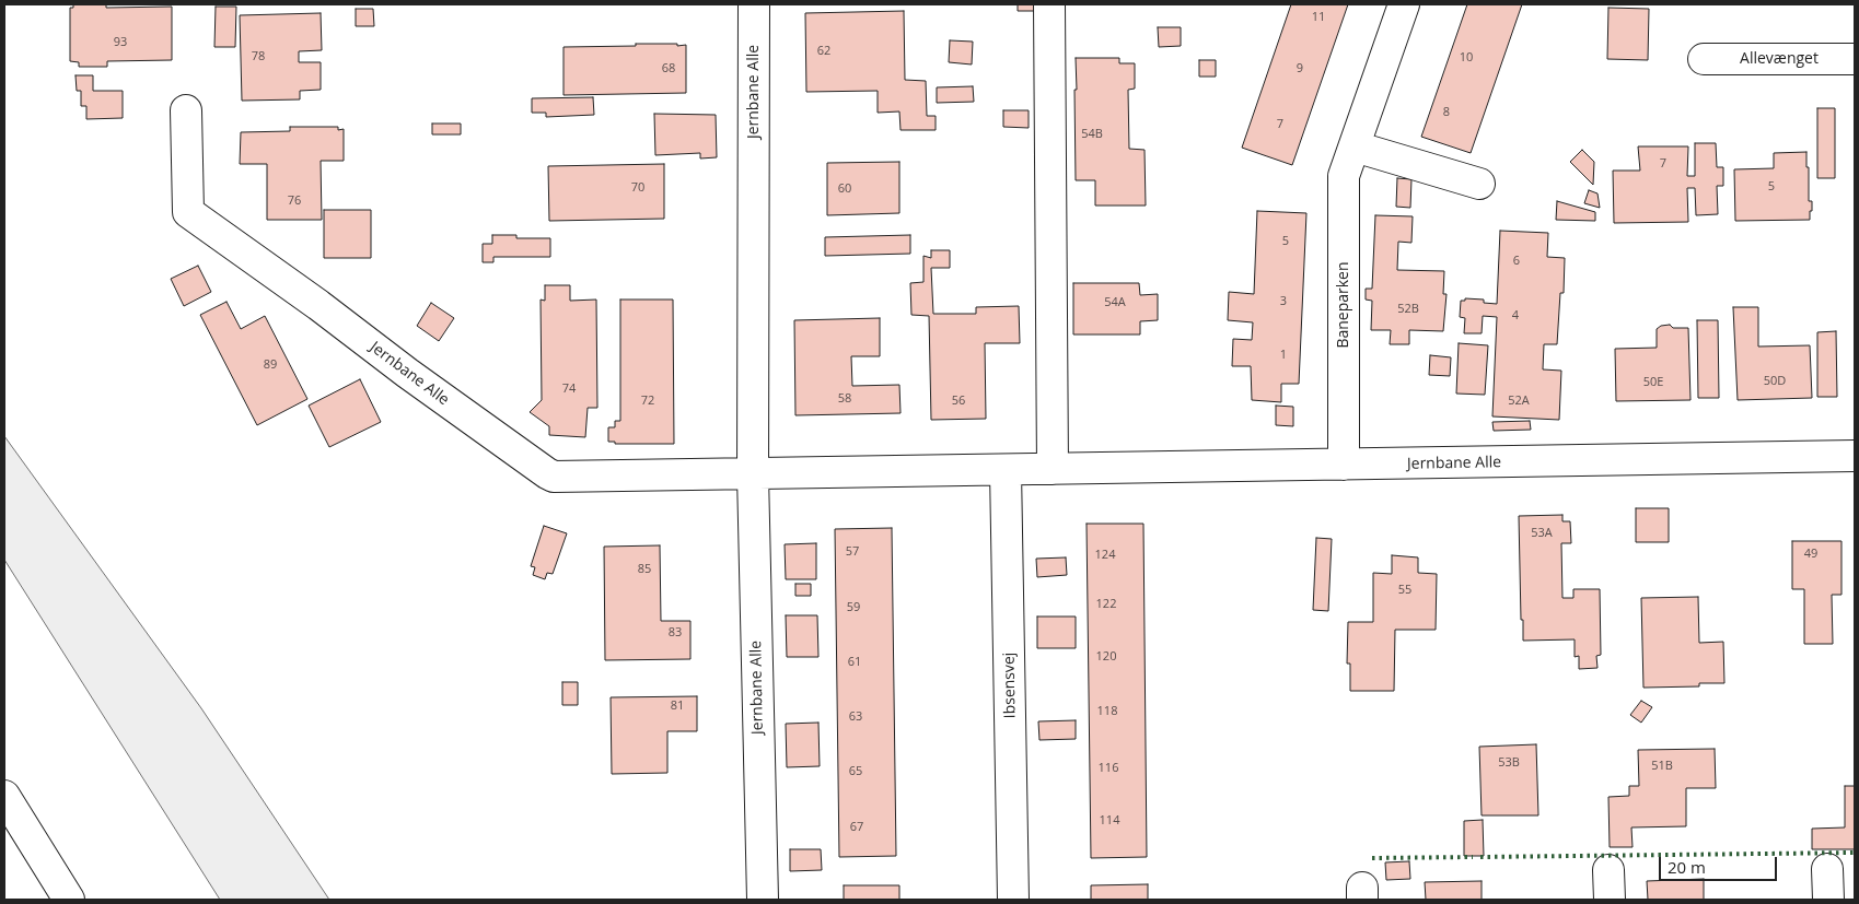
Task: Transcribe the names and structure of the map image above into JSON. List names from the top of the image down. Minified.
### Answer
{"streets":{"main road":["Allevænget","Jernbane Alle","Baneparken","Ibsensvej"]},"crossings":[["Jernbane Alle","Baneparken"],["Jernbane Alle","Ibsensvej"]],"house_numbers":["11","93","62","78","10","68","9","8","7","54B","7","5","70","60","76","5","6","3","54A","52B","4","1","89","50D","50E","74","58","72","56","52A","53A","57","49","124","85","55","122","59","83","120","61","81","118","63","53B","51B","116","65","114","67"],"scale_bar":"20 m"}
